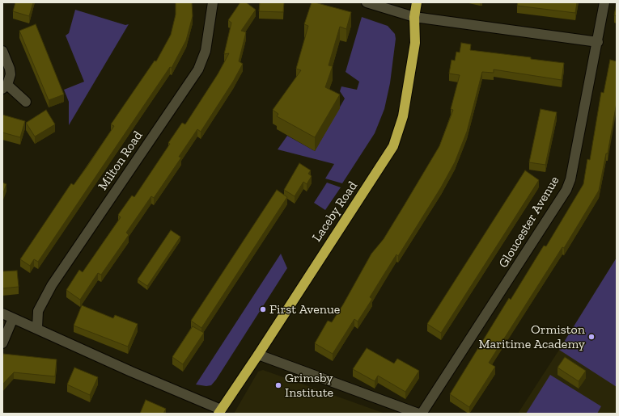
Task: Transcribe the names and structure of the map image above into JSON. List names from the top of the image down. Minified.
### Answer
{"streets":{"highway":["Laceby Road"],"street":["Milton Road","Gloucester Avenue"]},"places":["First Avenue","Ormiston Maritime Academy","Grimsby Institute"]}
